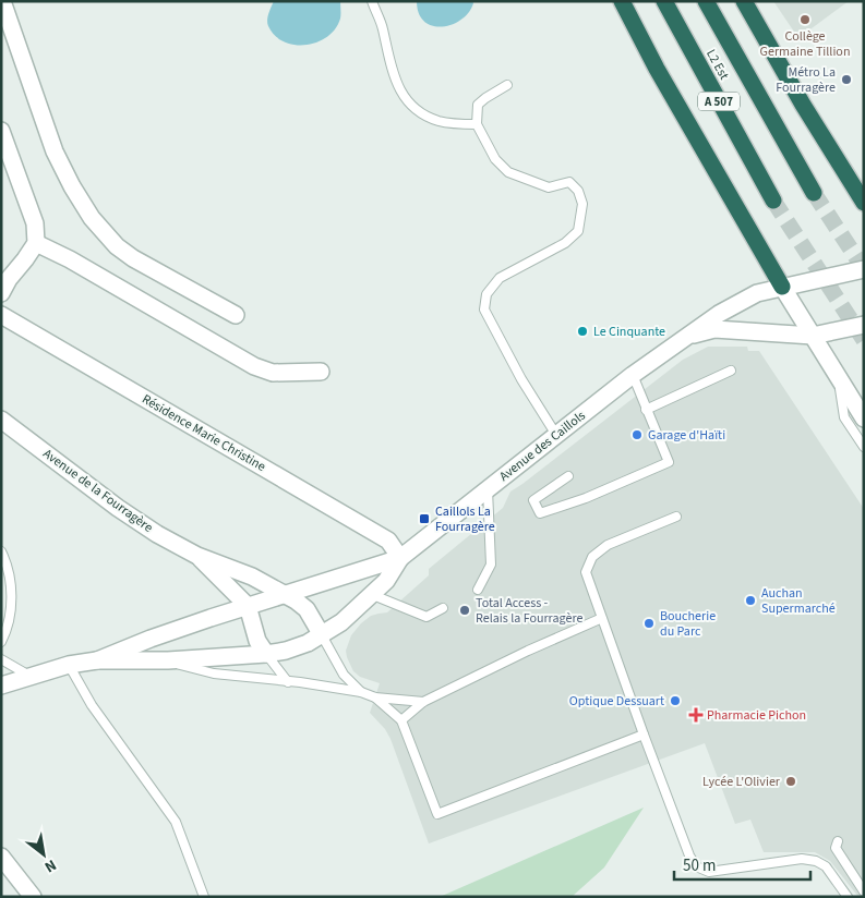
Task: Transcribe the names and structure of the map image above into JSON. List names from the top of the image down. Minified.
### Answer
{"streets":{"highway":["L2 Est","A 507"],"street":["Résidence Marie Christine","Avenue des Caillols","Avenue de la Fourragère"]},"crossings":[["Résidence Marie Christine","Avenue des Caillols"],["Avenue des Caillols","Avenue de la Fourragère"]],"places":{"other":["Collège Germaine Tillion","Métro La Fourragère","Le Cinquante","Garage d'Haïti","Auchan Supermarché","Total Access - Relais la Fourragère","Boucherie du Parc","Optique Dessuart","Lycée L'Olivier"],"transit":["Caillols La Fourragère"],"health":["Pharmacie Pichon"]},"scale_bar":"50 m","north":"bottom right"}
